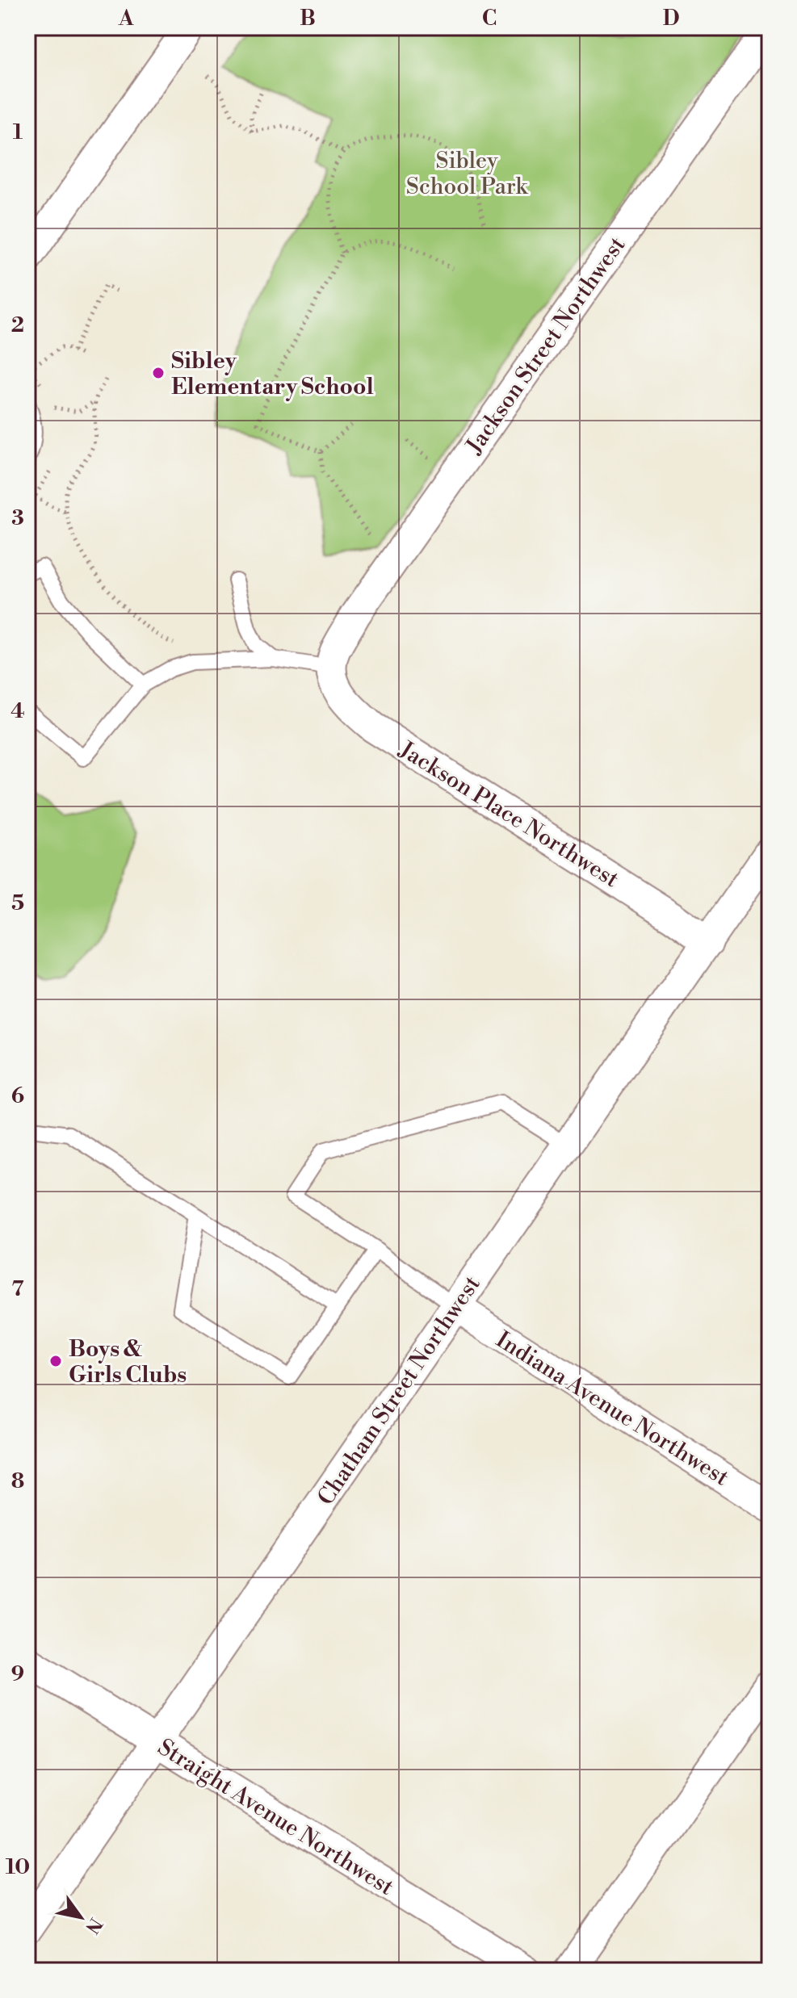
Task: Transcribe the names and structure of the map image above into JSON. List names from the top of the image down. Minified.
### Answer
{"streets":{"street":["Jackson Street Northwest","Jackson Place Northwest","Chatham Street Northwest","Indiana Avenue Northwest","Straight Avenue Northwest"]},"crossings":[["Jackson Street Northwest","Jackson Place Northwest"],["Jackson Place Northwest","Chatham Street Northwest"],["Chatham Street Northwest","Indiana Avenue Northwest"],["Chatham Street Northwest","Straight Avenue Northwest"]],"parks":["Sibley School Park"],"places":["Sibley Elementary School","Boys & Girls Clubs"],"north":"bottom right","grid":{"columns":["A","B","C","D"],"rows":["1","2","3","4","5","6","7","8","9","10"]}}
